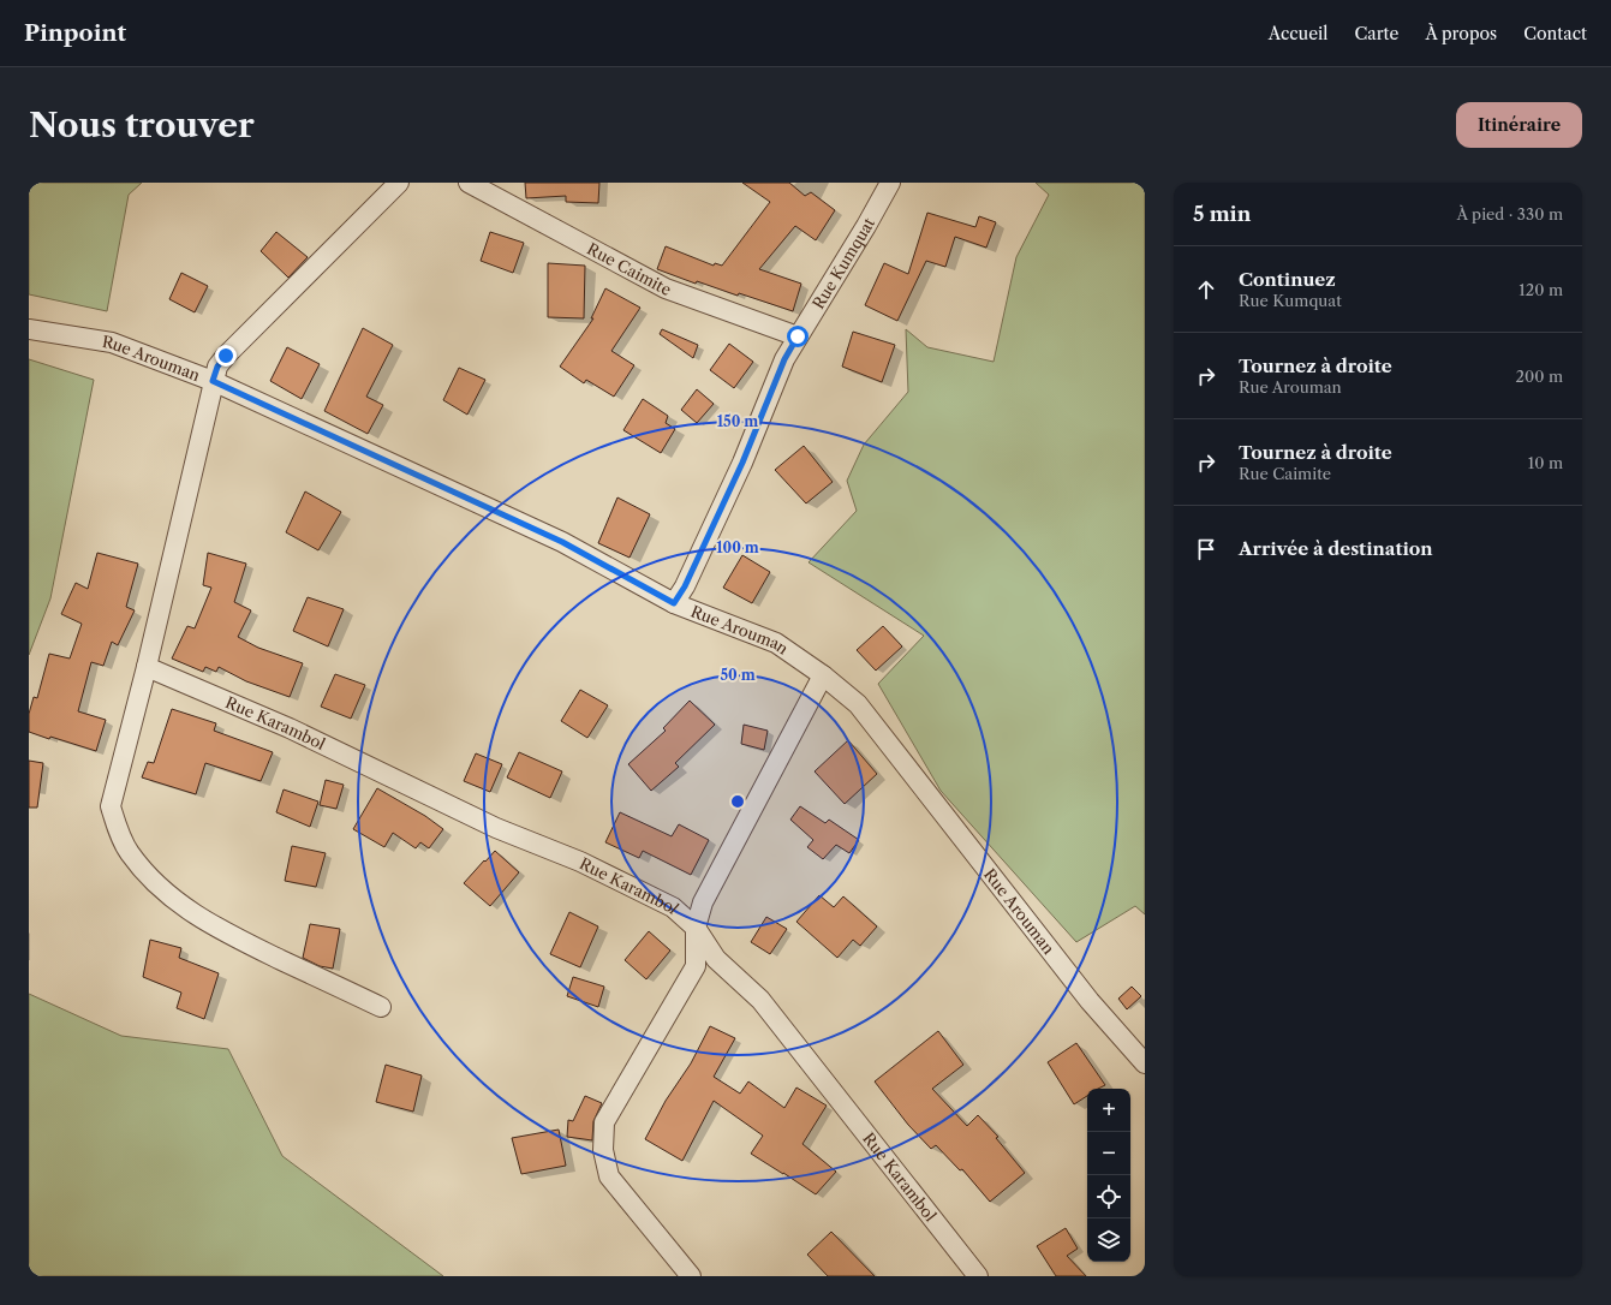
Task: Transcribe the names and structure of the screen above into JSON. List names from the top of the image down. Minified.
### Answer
{"streets":{"street":["Rue Kumquat","Rue Caimite","Rue Arouman","Rue Karambol"]},"crossings":[["Rue Kumquat","Rue Caimite"],["Rue Kumquat","Rue Arouman"]],"page":{"header":"Pinpoint","nav":["Accueil","Carte","À propos","Contact"],"buttons":"Itinéraire","title":"Nous trouver","heading":["5 min","À pied · 330 m"],"list":[["Continuez","Rue Kumquat","120 m"],["Tournez à droite","Rue Arouman","200 m"],["Tournez à droite","Rue Caimite","10 m"],"Arrivée à destination"],"map_buttons":["+","−"]},"rings":["150 m","100 m","50 m"]}
